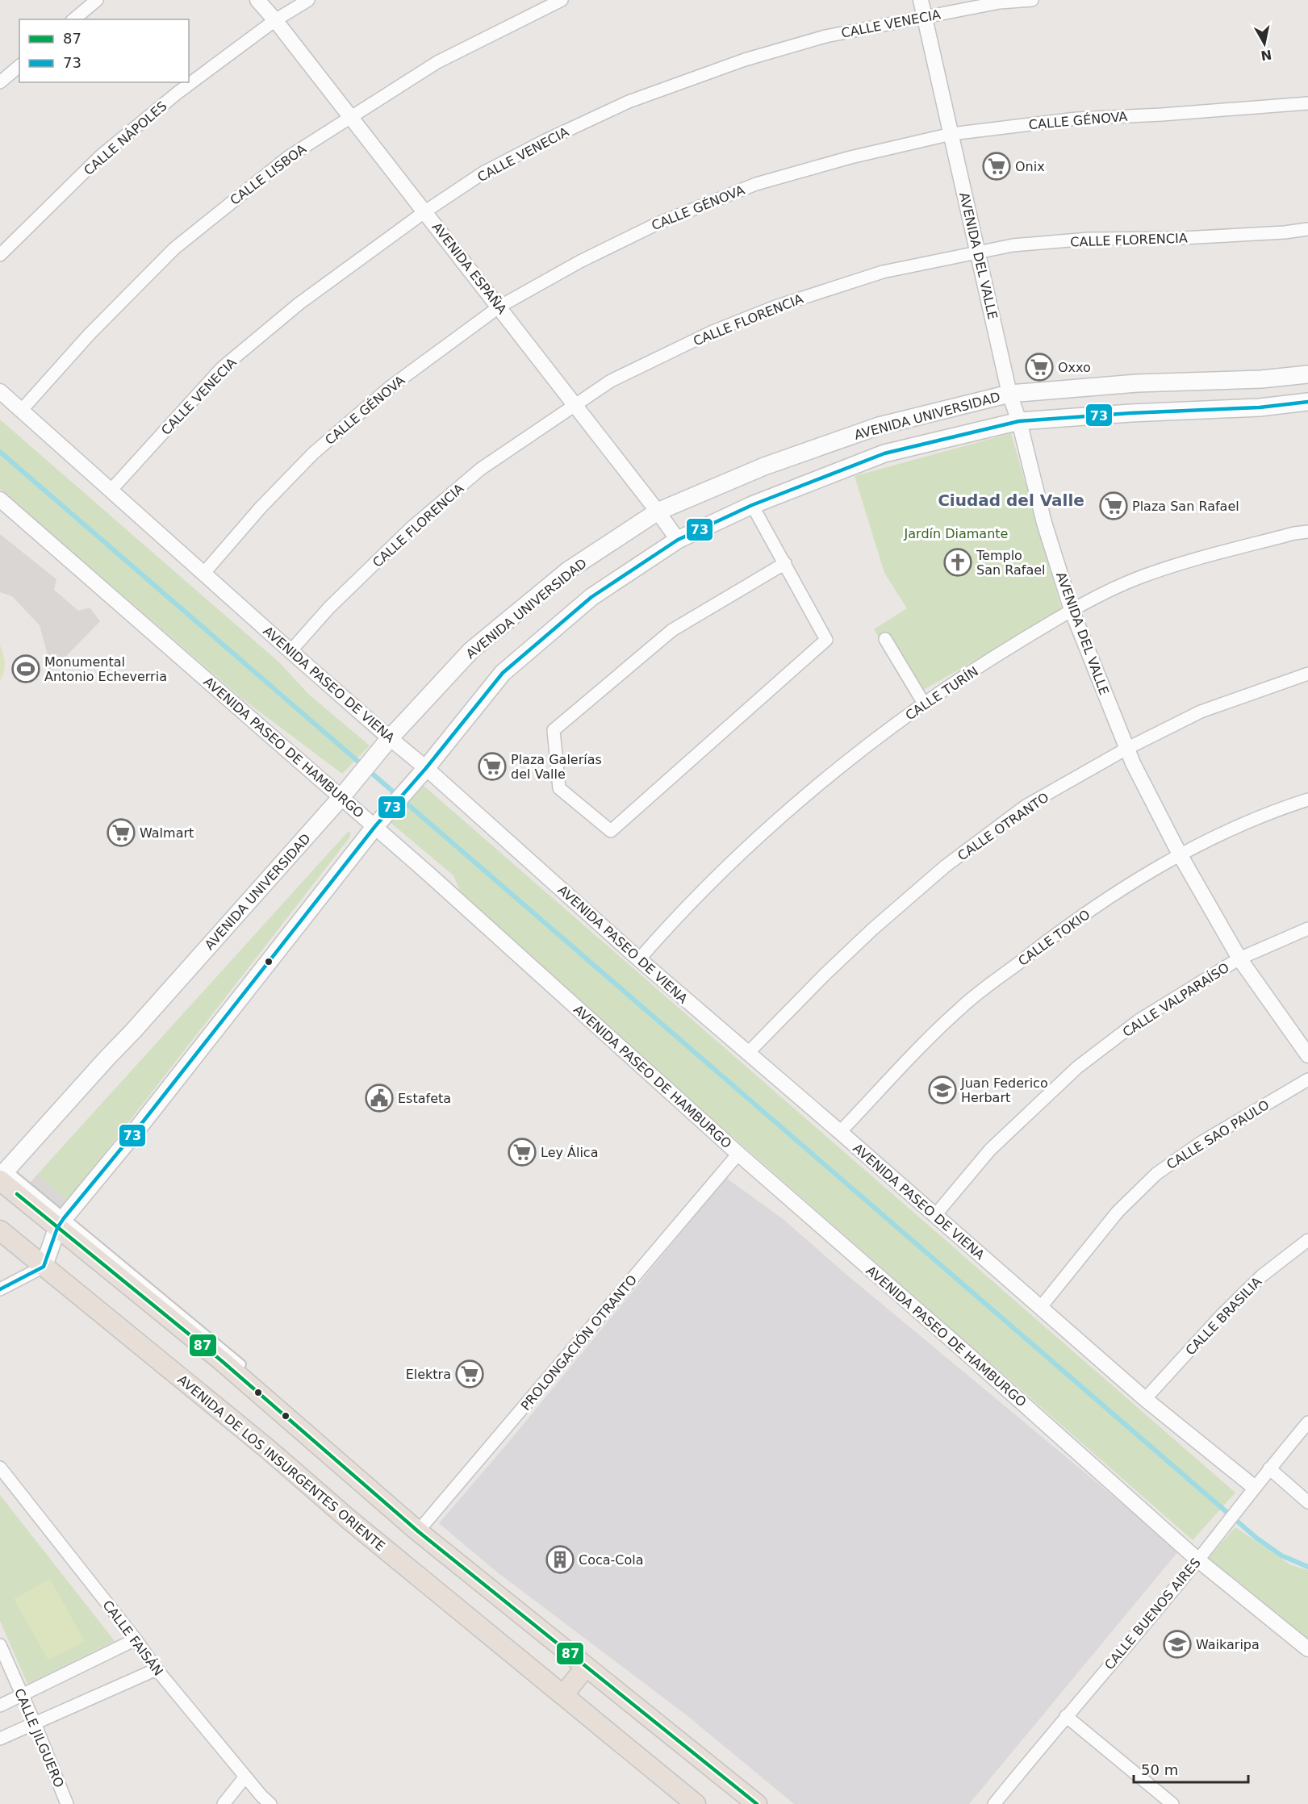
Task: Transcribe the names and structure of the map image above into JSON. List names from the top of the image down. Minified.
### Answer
{"streets":{"highway":["AVENIDA DE LOS INSURGENTES ORIENTE"],"main road":["AVENIDA UNIVERSIDAD"],"street":["CALLE VENECIA","CALLE GÉNOVA","CALLE NÁPOLES","CALLE LISBOA","CALLE FLORENCIA","AVENIDA DEL VALLE","AVENIDA ESPAÑA","AVENIDA PASEO DE VIENA","CALLE TURÍN","AVENIDA PASEO DE HAMBURGO","CALLE OTRANTO","CALLE TOKIO","CALLE VALPARAÍSO","CALLE SAO PAULO","CALLE BRASILIA","PROLONGACIÓN OTRANTO","CALLE BUENOS AIRES","CALLE FAISÁN","CALLE JILGUERO"]},"crossings":[["CALLE VENECIA","AVENIDA DEL VALLE"],["CALLE VENECIA","AVENIDA ESPAÑA"],["CALLE VENECIA","AVENIDA PASEO DE VIENA"],["CALLE GÉNOVA","AVENIDA DEL VALLE"],["CALLE GÉNOVA","AVENIDA ESPAÑA"],["CALLE GÉNOVA","AVENIDA PASEO DE VIENA"],["CALLE NÁPOLES","AVENIDA ESPAÑA"],["CALLE LISBOA","AVENIDA ESPAÑA"],["CALLE LISBOA","AVENIDA PASEO DE VIENA"],["CALLE FLORENCIA","AVENIDA DEL VALLE"],["CALLE FLORENCIA","AVENIDA ESPAÑA"],["CALLE FLORENCIA","AVENIDA PASEO DE VIENA"],["AVENIDA DEL VALLE","AVENIDA UNIVERSIDAD"],["AVENIDA DEL VALLE","CALLE TURÍN"],["AVENIDA DEL VALLE","CALLE OTRANTO"],["AVENIDA DEL VALLE","CALLE TOKIO"],["AVENIDA DEL VALLE","CALLE VALPARAÍSO"],["AVENIDA ESPAÑA","AVENIDA UNIVERSIDAD"],["AVENIDA UNIVERSIDAD","AVENIDA PASEO DE VIENA"],["AVENIDA UNIVERSIDAD","AVENIDA PASEO DE HAMBURGO"],["AVENIDA UNIVERSIDAD","AVENIDA DE LOS INSURGENTES ORIENTE"],["AVENIDA PASEO DE VIENA","CALLE TURÍN"],["AVENIDA PASEO DE VIENA","CALLE OTRANTO"],["AVENIDA PASEO DE VIENA","CALLE TOKIO"],["AVENIDA PASEO DE VIENA","CALLE VALPARAÍSO"],["AVENIDA PASEO DE VIENA","CALLE SAO PAULO"],["AVENIDA PASEO DE VIENA","CALLE BRASILIA"],["AVENIDA PASEO DE VIENA","CALLE BUENOS AIRES"],["AVENIDA PASEO DE HAMBURGO","PROLONGACIÓN OTRANTO"],["AVENIDA PASEO DE HAMBURGO","CALLE BUENOS AIRES"]],"districts":["Ciudad del Valle"],"parks":["Jardín Diamante"],"places":{"supermarket":["Onix","Oxxo","Plaza San Rafael","Plaza Galerías del Valle","Walmart","Ley Álica","Elektra"],"church":["Templo San Rafael"],"sports":["Monumental Antonio Echeverria"],"school or university":["Juan Federico Herbart","Waikaripa"],"public building":["Estafeta"],"building":["Coca-Cola"]},"lines":["transit line 73","transit line 87"],"legend":["87","73"],"scale_bar":"50 m","north":"bottom"}
